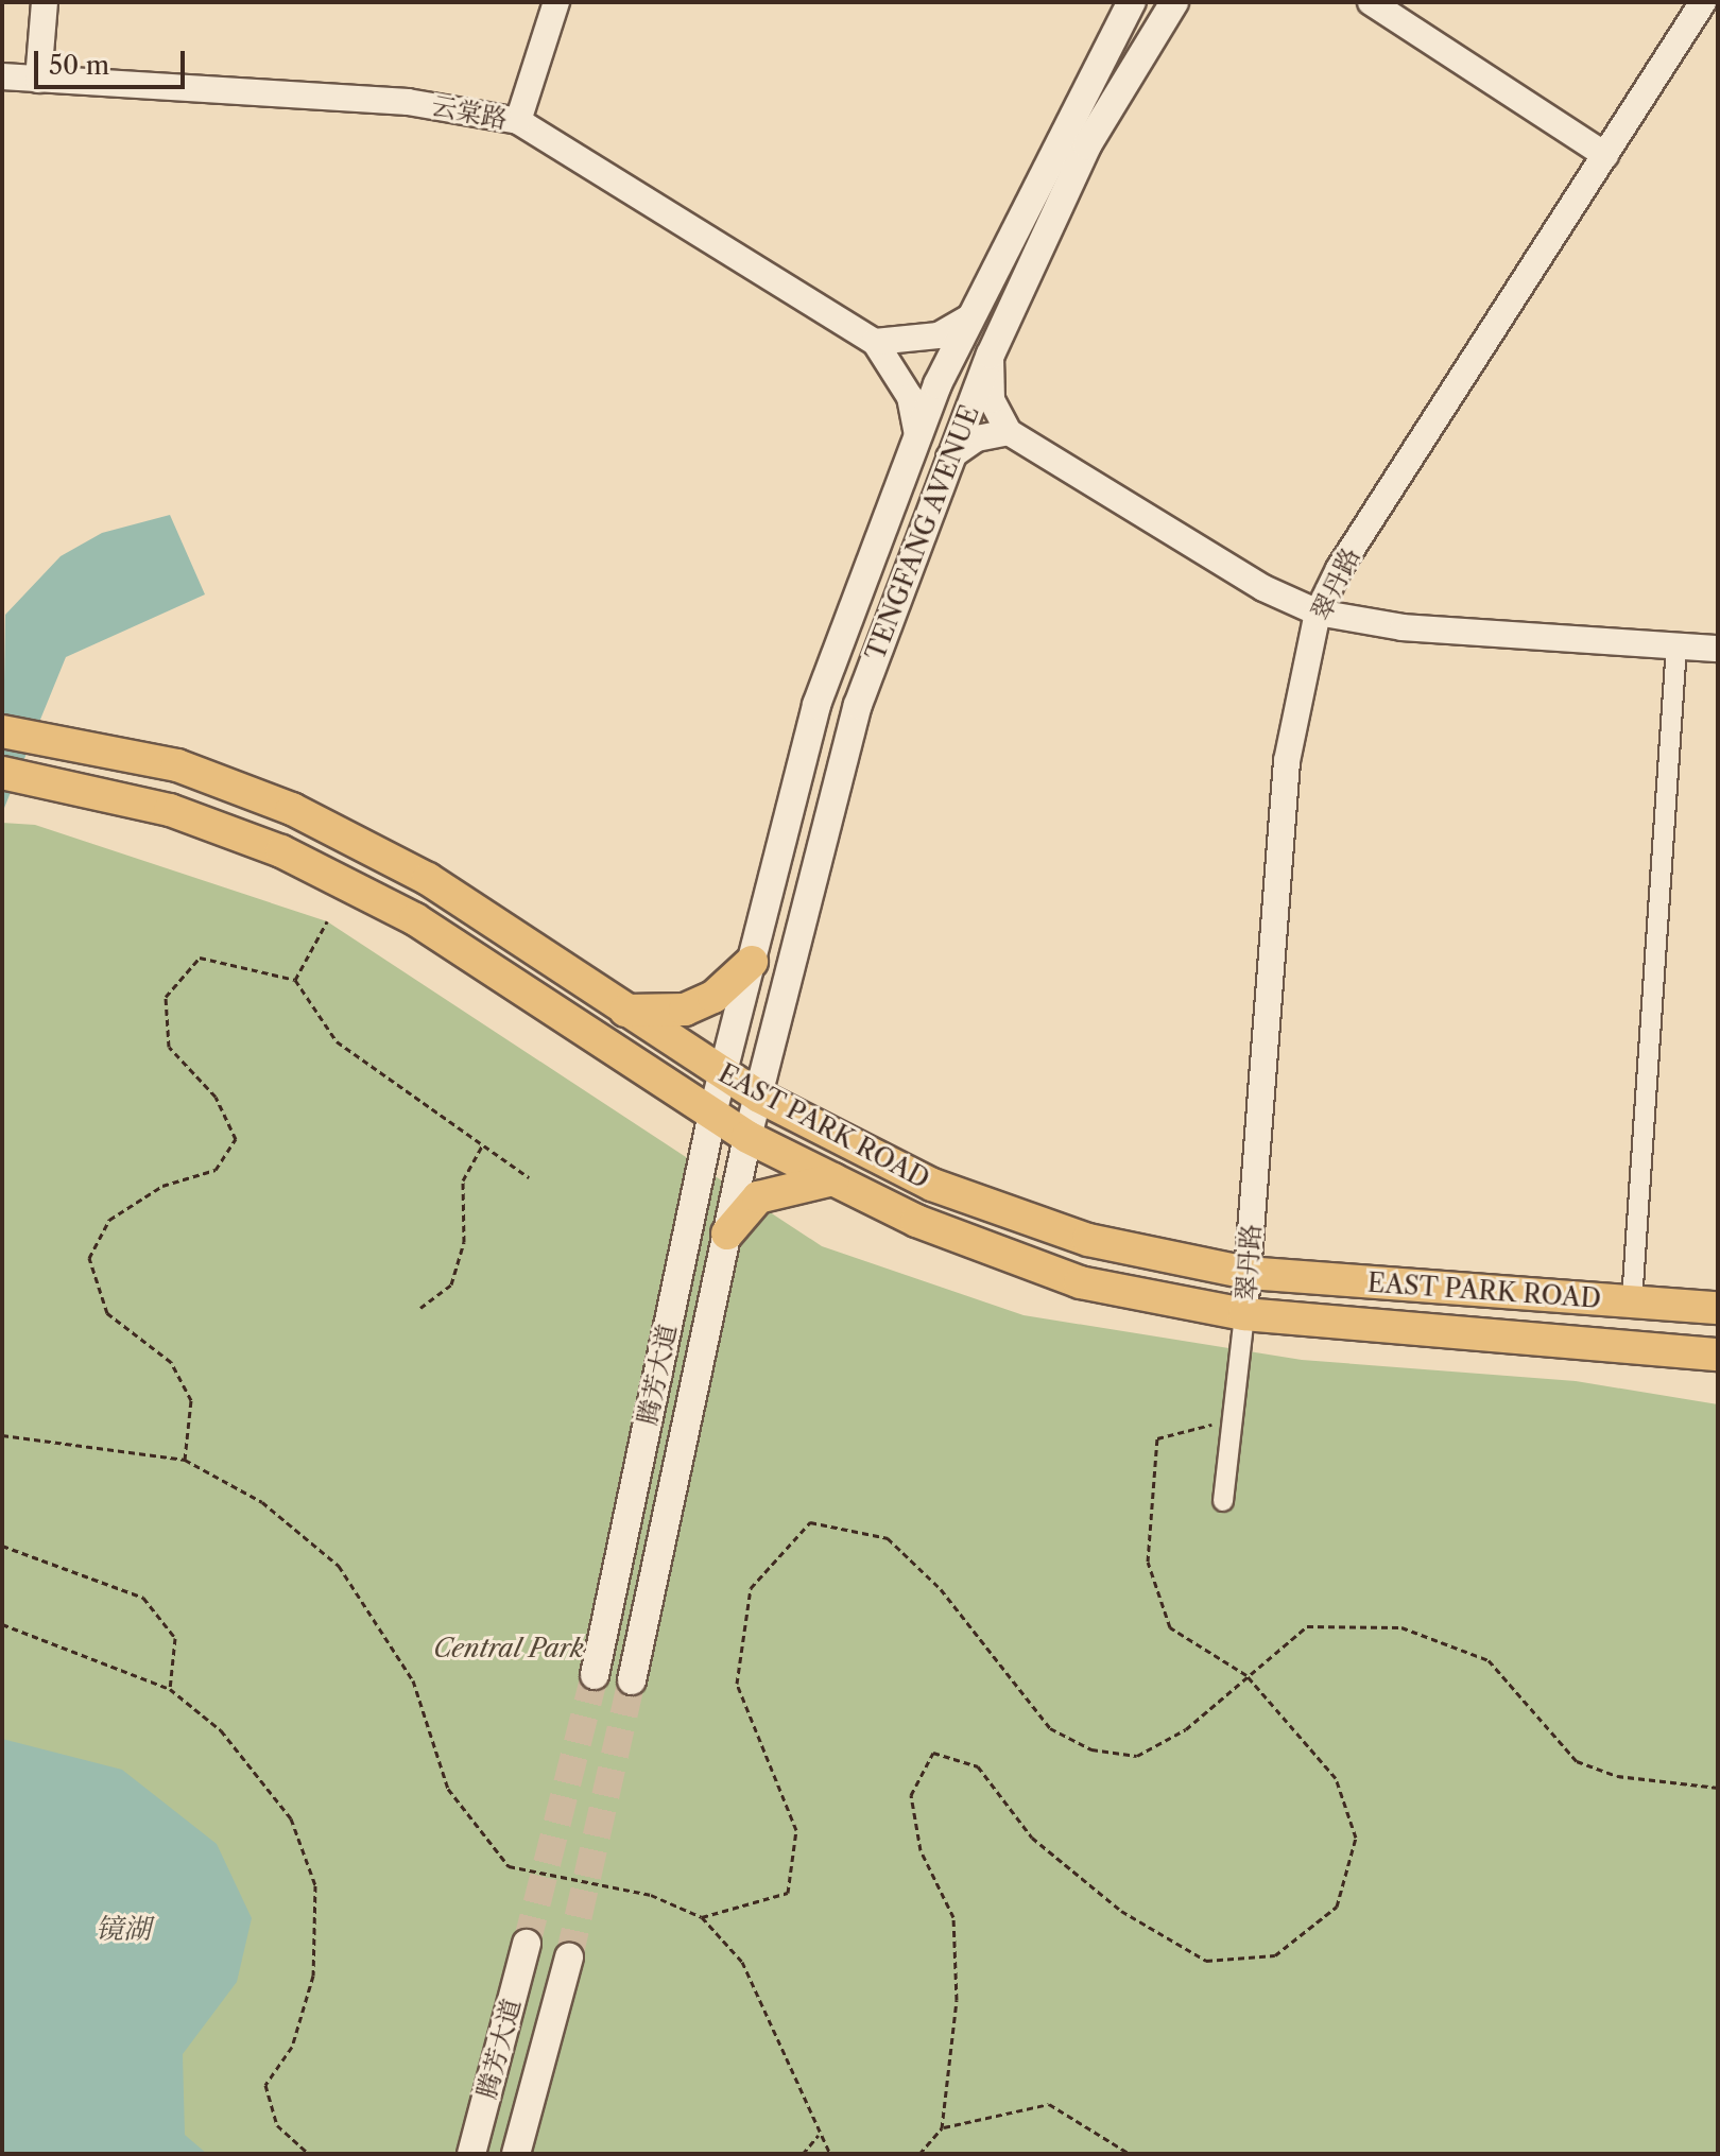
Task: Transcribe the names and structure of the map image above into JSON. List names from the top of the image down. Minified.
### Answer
{"streets":{"main road":["TENGFANG AVENUE","EAST PARK ROAD","腾芳大道"],"street":["云棠路","翠丹路"]},"crossings":[["TENGFANG AVENUE","EAST PARK ROAD"],["TENGFANG AVENUE","腾芳大道"],["翠丹路","EAST PARK ROAD"],["EAST PARK ROAD","腾芳大道"]],"water":["镜湖"],"parks":["Central Park"],"scale_bar":"50 m"}
